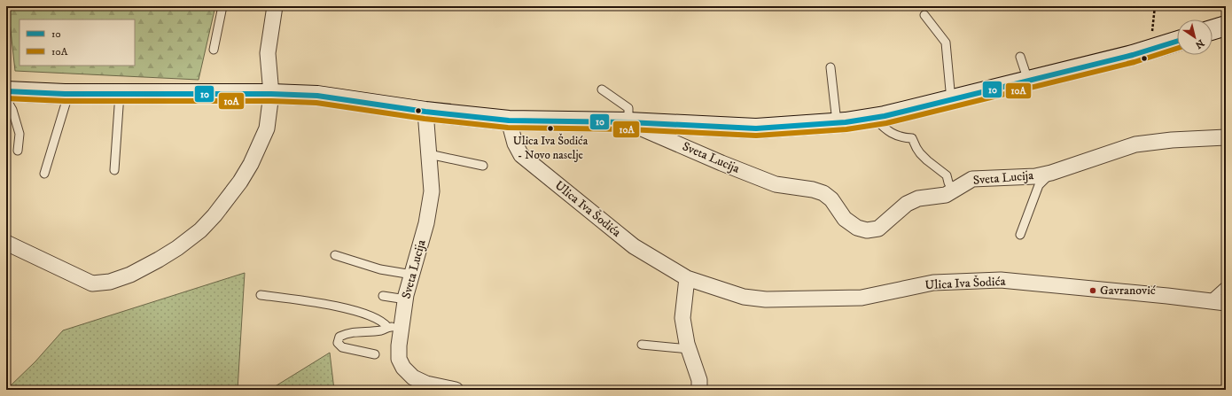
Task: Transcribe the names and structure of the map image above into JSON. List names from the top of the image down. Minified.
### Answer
{"streets":{"street":["Sveta Lucija","Ulica Iva Šodića"]},"crossings":[["Sveta Lucija","Ulica Iva Šodića"]],"places":["Ulica Iva Šodića - Novo naselje","Gavranović"],"lines":["transit line 10","transit line 10A"],"legend":["10","10A"],"north":"bottom right"}
